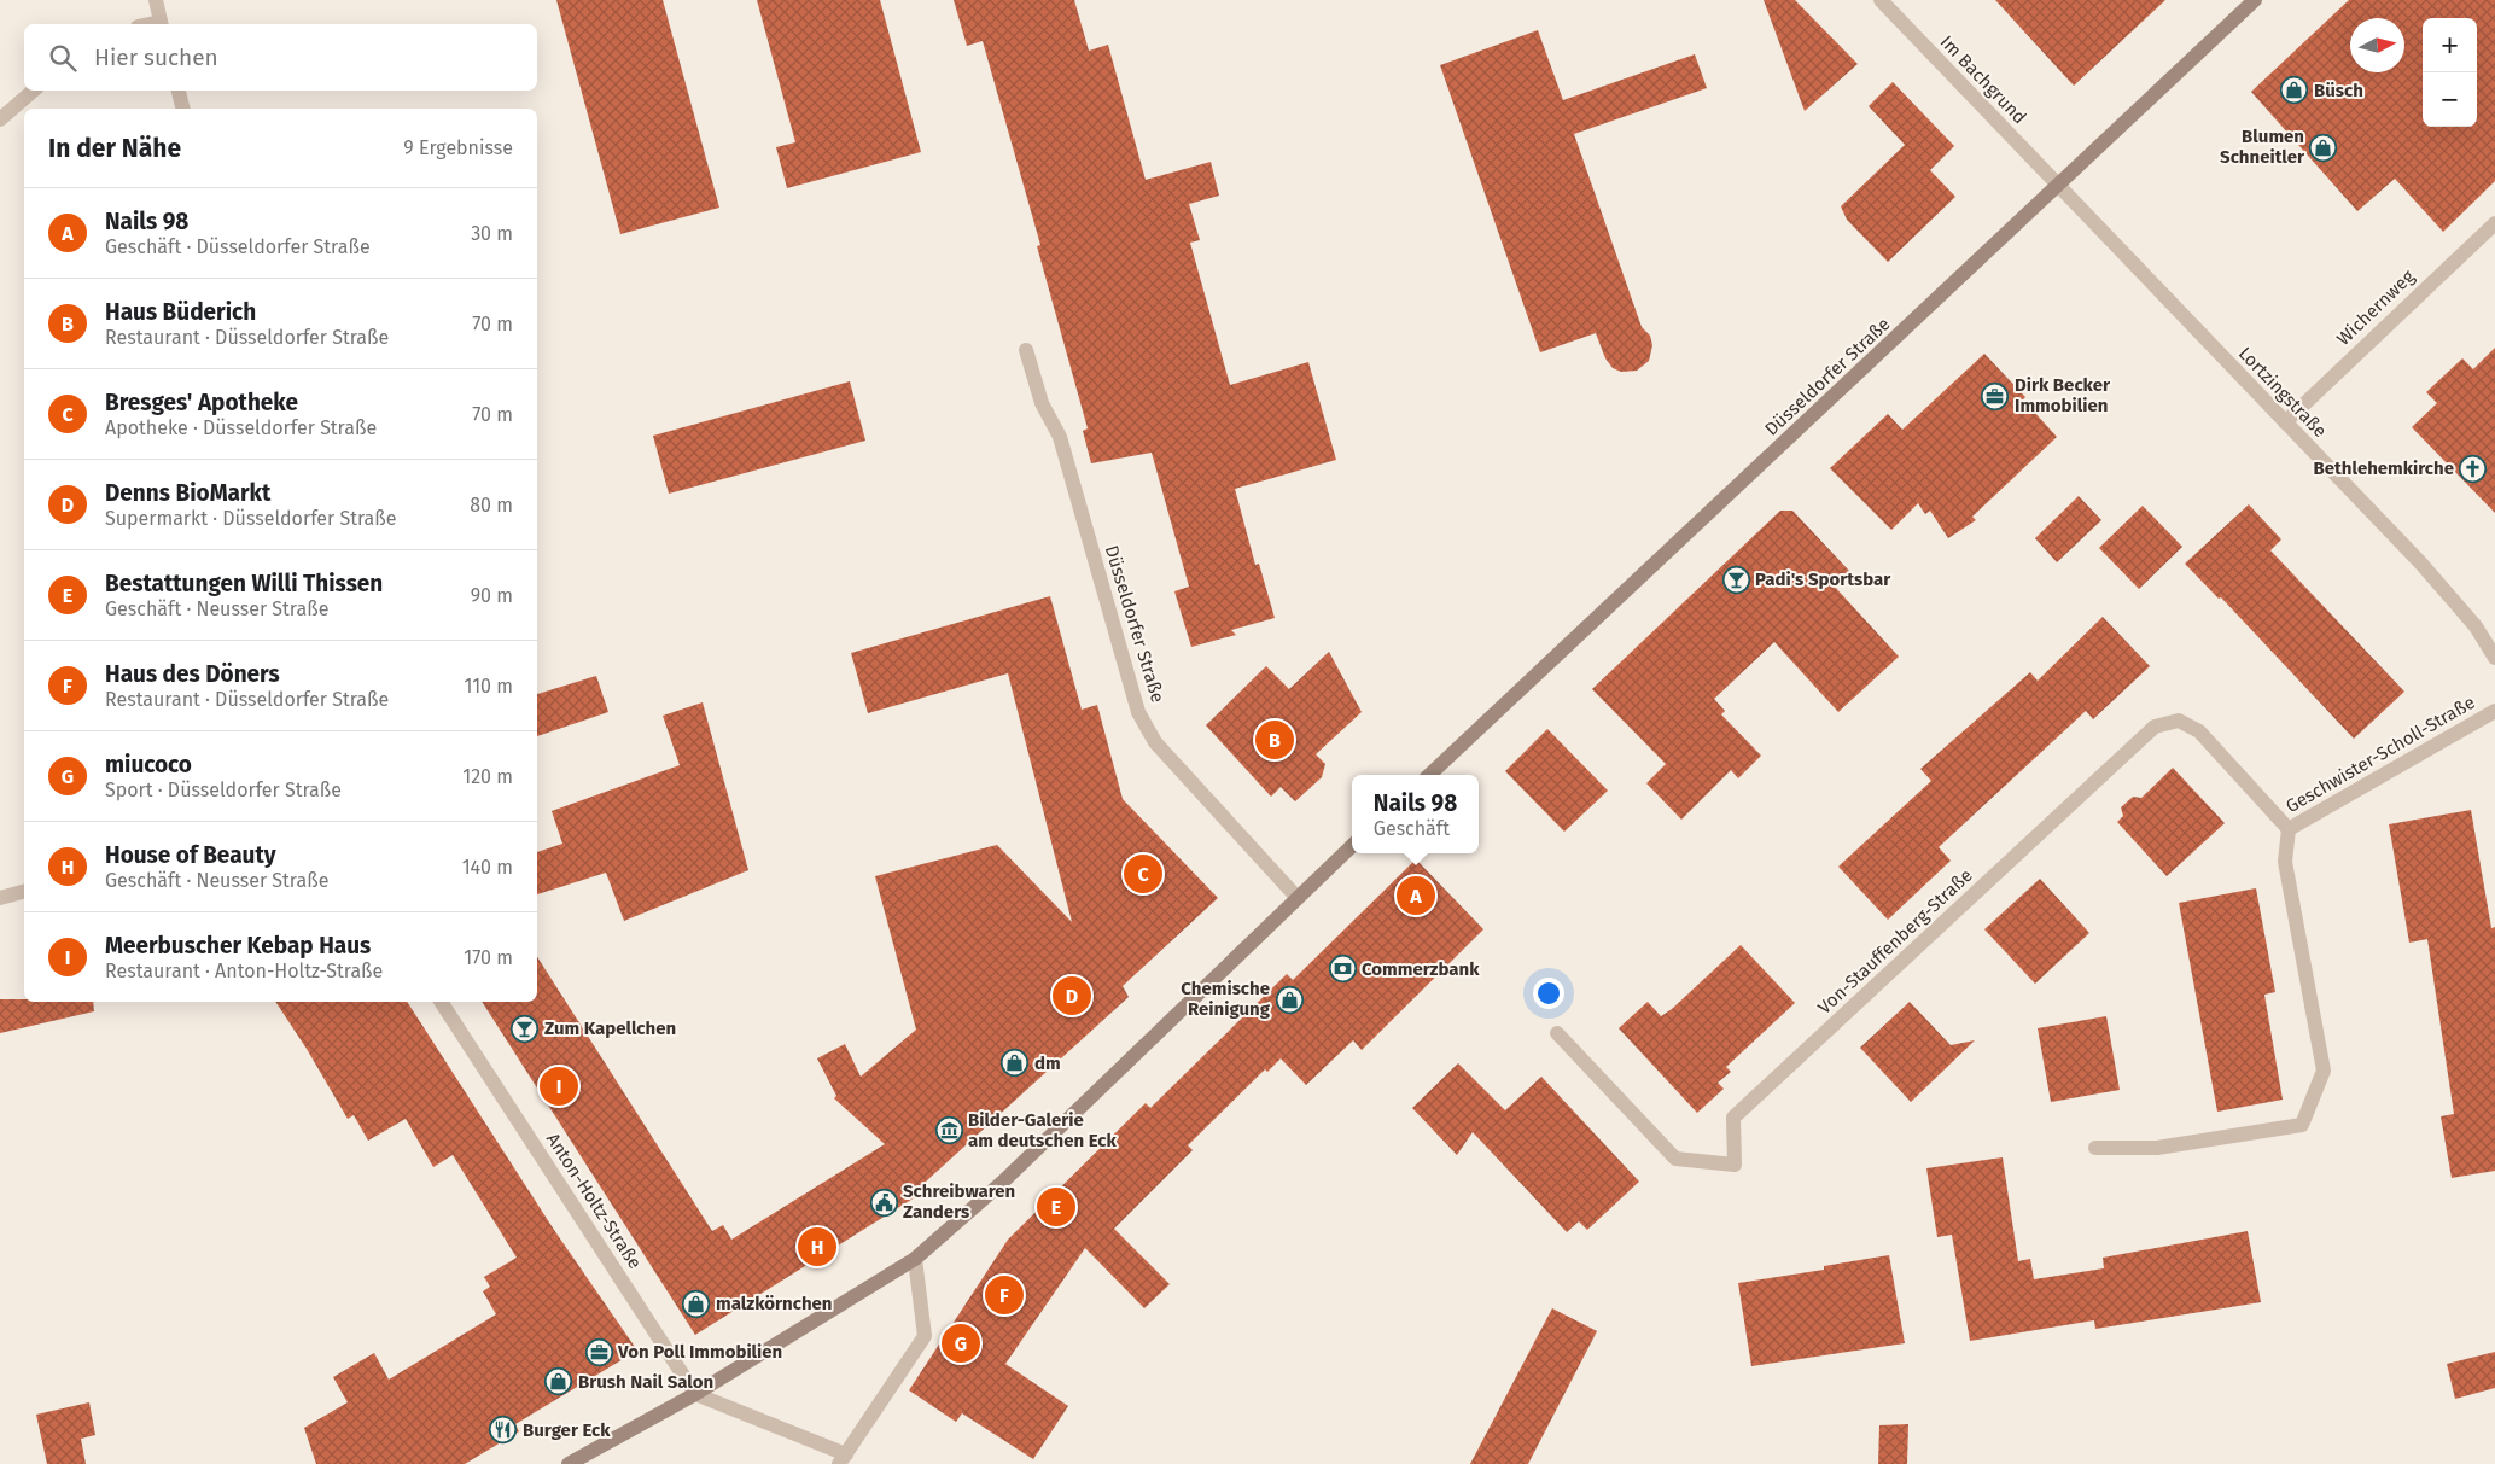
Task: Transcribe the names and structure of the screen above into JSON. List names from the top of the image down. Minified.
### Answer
{"streets":{"main road":["Düsseldorfer Straße"],"street":["Im Bachgrund","Wichernweg","Lortzingstraße","Geschwister-Scholl-Straße","Von-Stauffenberg-Straße","Anton-Holtz-Straße"]},"crossings":[["Im Bachgrund","Düsseldorfer Straße"],["Im Bachgrund","Lortzingstraße"],["Wichernweg","Lortzingstraße"],["Düsseldorfer Straße","Lortzingstraße"],["Geschwister-Scholl-Straße","Von-Stauffenberg-Straße"]],"places":{"shop":["Büsch","Blumen Schneitler","Chemische Reinigung","dm","malzkörnchen","Brush Nail Salon"],"office":["Dirk Becker Immobilien","Von Poll Immobilien"],"church":["Bethlehemkirche"],"bar":["Padi's Sportsbar","Zum Kapellchen"],"bank":["Commerzbank"],"museum":["Bilder-Galerie am deutschen Eck"],"public building":["Schreibwaren Zanders"],"restaurant":["Burger Eck"]},"north":"right","page":{"map_buttons":["+","−"],"search":"Hier suchen","heading":["In der Nähe","9 Ergebnisse"],"list":[{"mark":"A","name":"Nails 98","note":"Geschäft · Düsseldorfer Straße","value":"30 m"},{"mark":"B","name":"Haus Büderich","note":"Restaurant · Düsseldorfer Straße","value":"70 m"},{"mark":"C","name":"Bresges' Apotheke","note":"Apotheke · Düsseldorfer Straße","value":"70 m"},{"mark":"D","name":"Denns BioMarkt","note":"Supermarkt · Düsseldorfer Straße","value":"80 m"},{"mark":"E","name":"Bestattungen Willi Thissen","note":"Geschäft · Neusser Straße","value":"90 m"},{"mark":"F","name":"Haus des Döners","note":"Restaurant · Düsseldorfer Straße","value":"110 m"},{"mark":"G","name":"miucoco","note":"Sport · Düsseldorfer Straße","value":"120 m"},{"mark":"H","name":"House of Beauty","note":"Geschäft · Neusser Straße","value":"140 m"},{"mark":"I","name":"Meerbuscher Kebap Haus","note":"Restaurant · Anton-Holtz-Straße","value":"170 m"}],"pins":["B","C","A","D","I","E","H","F","G"],"popup":["Nails 98","Geschäft"]}}
